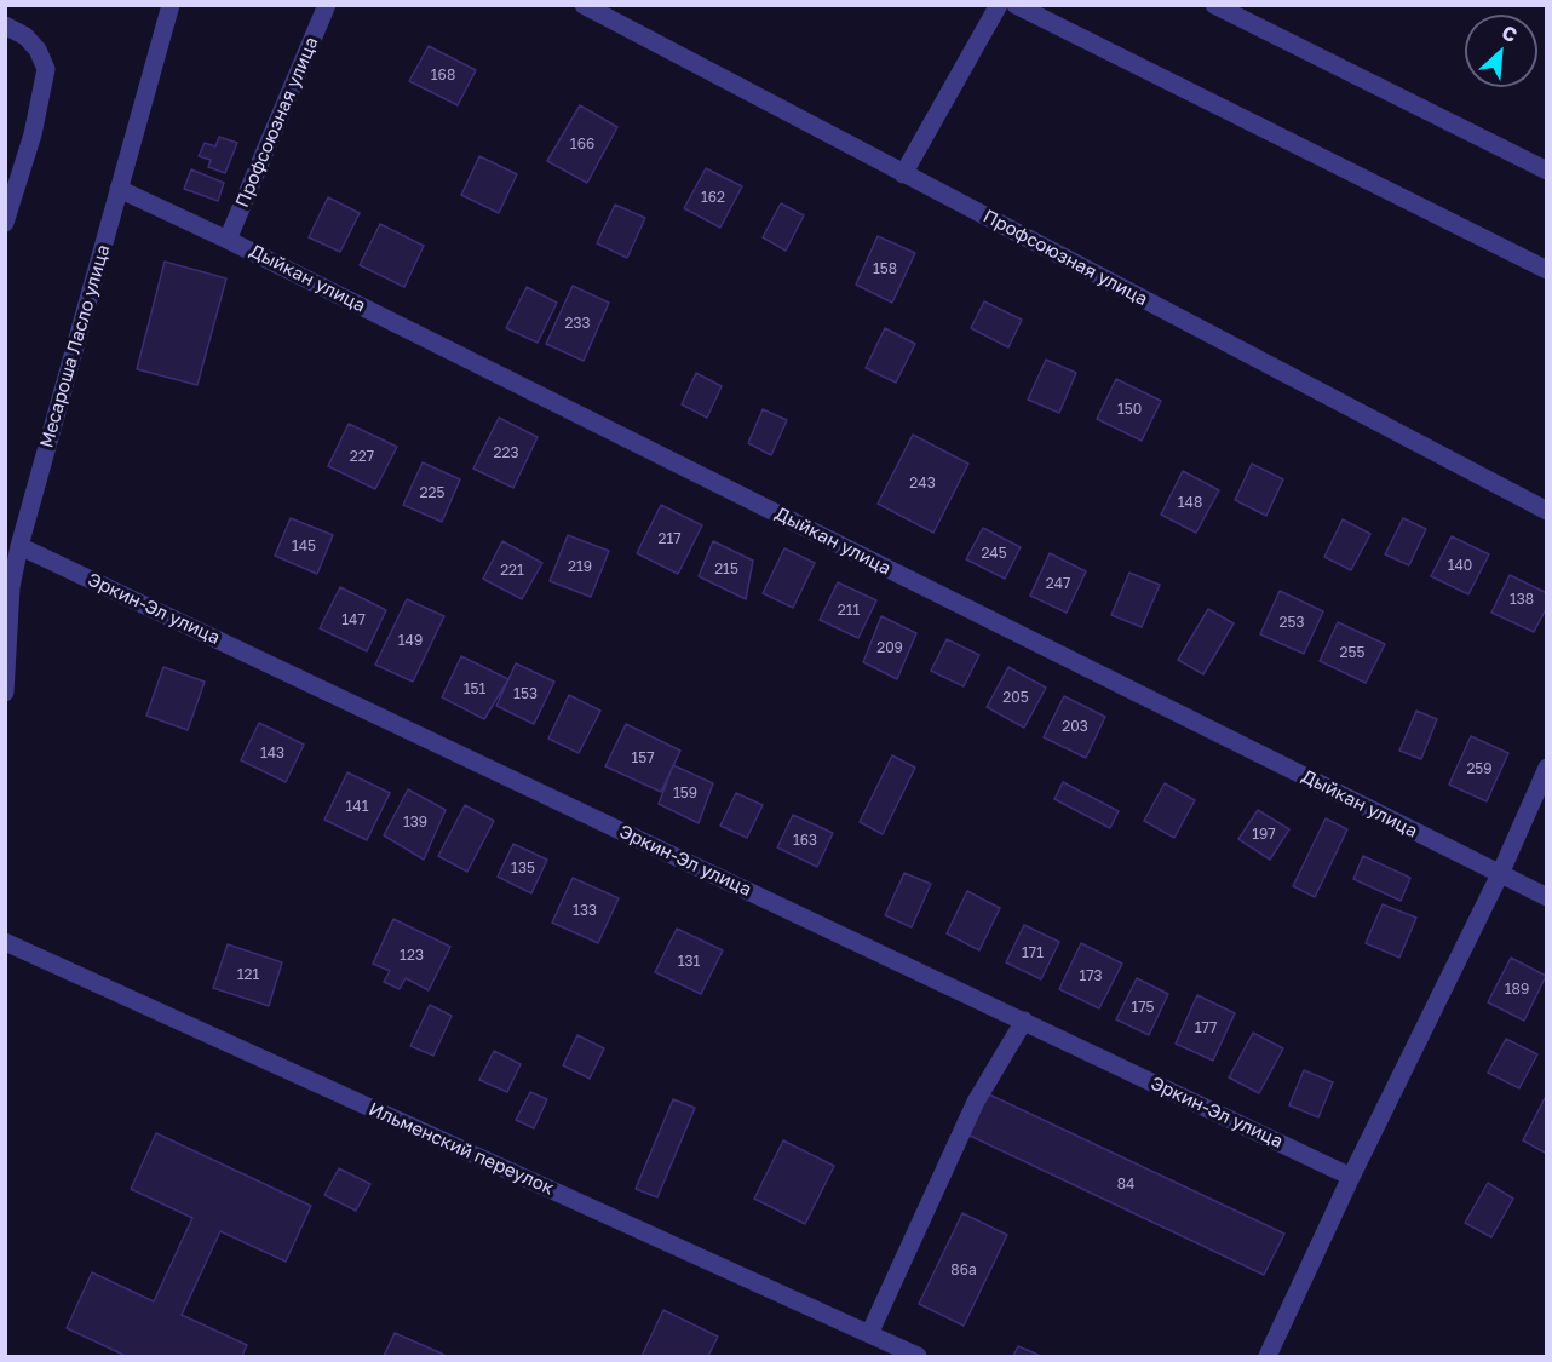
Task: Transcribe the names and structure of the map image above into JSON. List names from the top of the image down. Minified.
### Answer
{"streets":{"street":["Профсоюзная улица","Дыйкан улица","Месароша Ласло улица","Эркин-Эл улица","Ильменский переулок"]},"crossings":[["Профсоюзная улица","Дыйкан улица"],["Дыйкан улица","Месароша Ласло улица"],["Месароша Ласло улица","Эркин-Эл улица"]],"house_numbers":["168","166","162","158","233","150","223","227","243","225","148","217","145","245","140","219","215","221","247","138","211","147","253","149","209","255","151","153","205","203","143","157","259","159","141","139","197","163","135","133","171","123","131","121","173","189","175","177","84","86а"],"north":"top right"}
